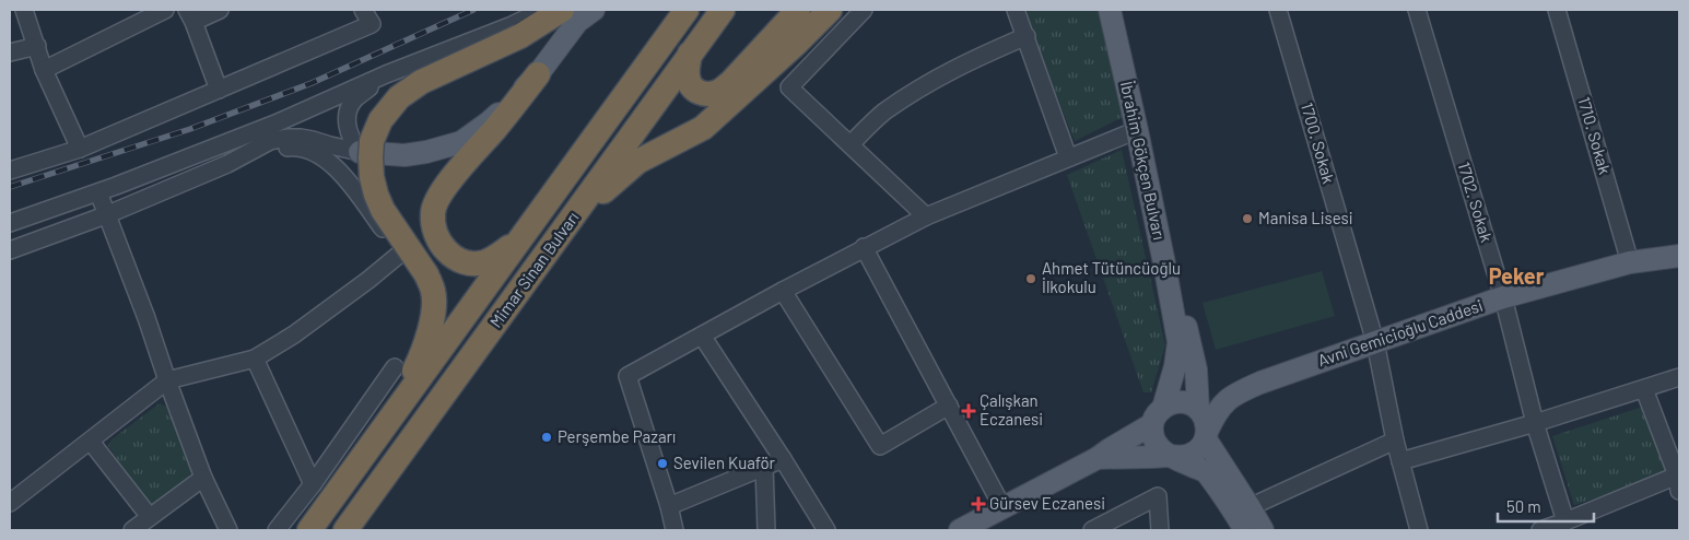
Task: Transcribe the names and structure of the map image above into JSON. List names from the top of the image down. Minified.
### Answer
{"streets":{"highway":["Mimar Sinan Bulvarı"],"main road":["İbrahim Gökçen Bulvarı","Avni Gemicioğlu Caddesi"],"street":["1710. Sokak","1700. Sokak","1702. Sokak"]},"crossings":[["1710. Sokak","Avni Gemicioğlu Caddesi"],["1700. Sokak","Avni Gemicioğlu Caddesi"],["İbrahim Gökçen Bulvarı","Avni Gemicioğlu Caddesi"],["1702. Sokak","Avni Gemicioğlu Caddesi"]],"districts":["Peker"],"places":{"other":["Manisa Lisesi","Ahmet Tütüncüoğlu İlkokulu","Perşembe Pazarı","Sevilen Kuaför"],"health":["Çalışkan Eczanesi","Gürsev Eczanesi"]},"scale_bar":"50 m"}
